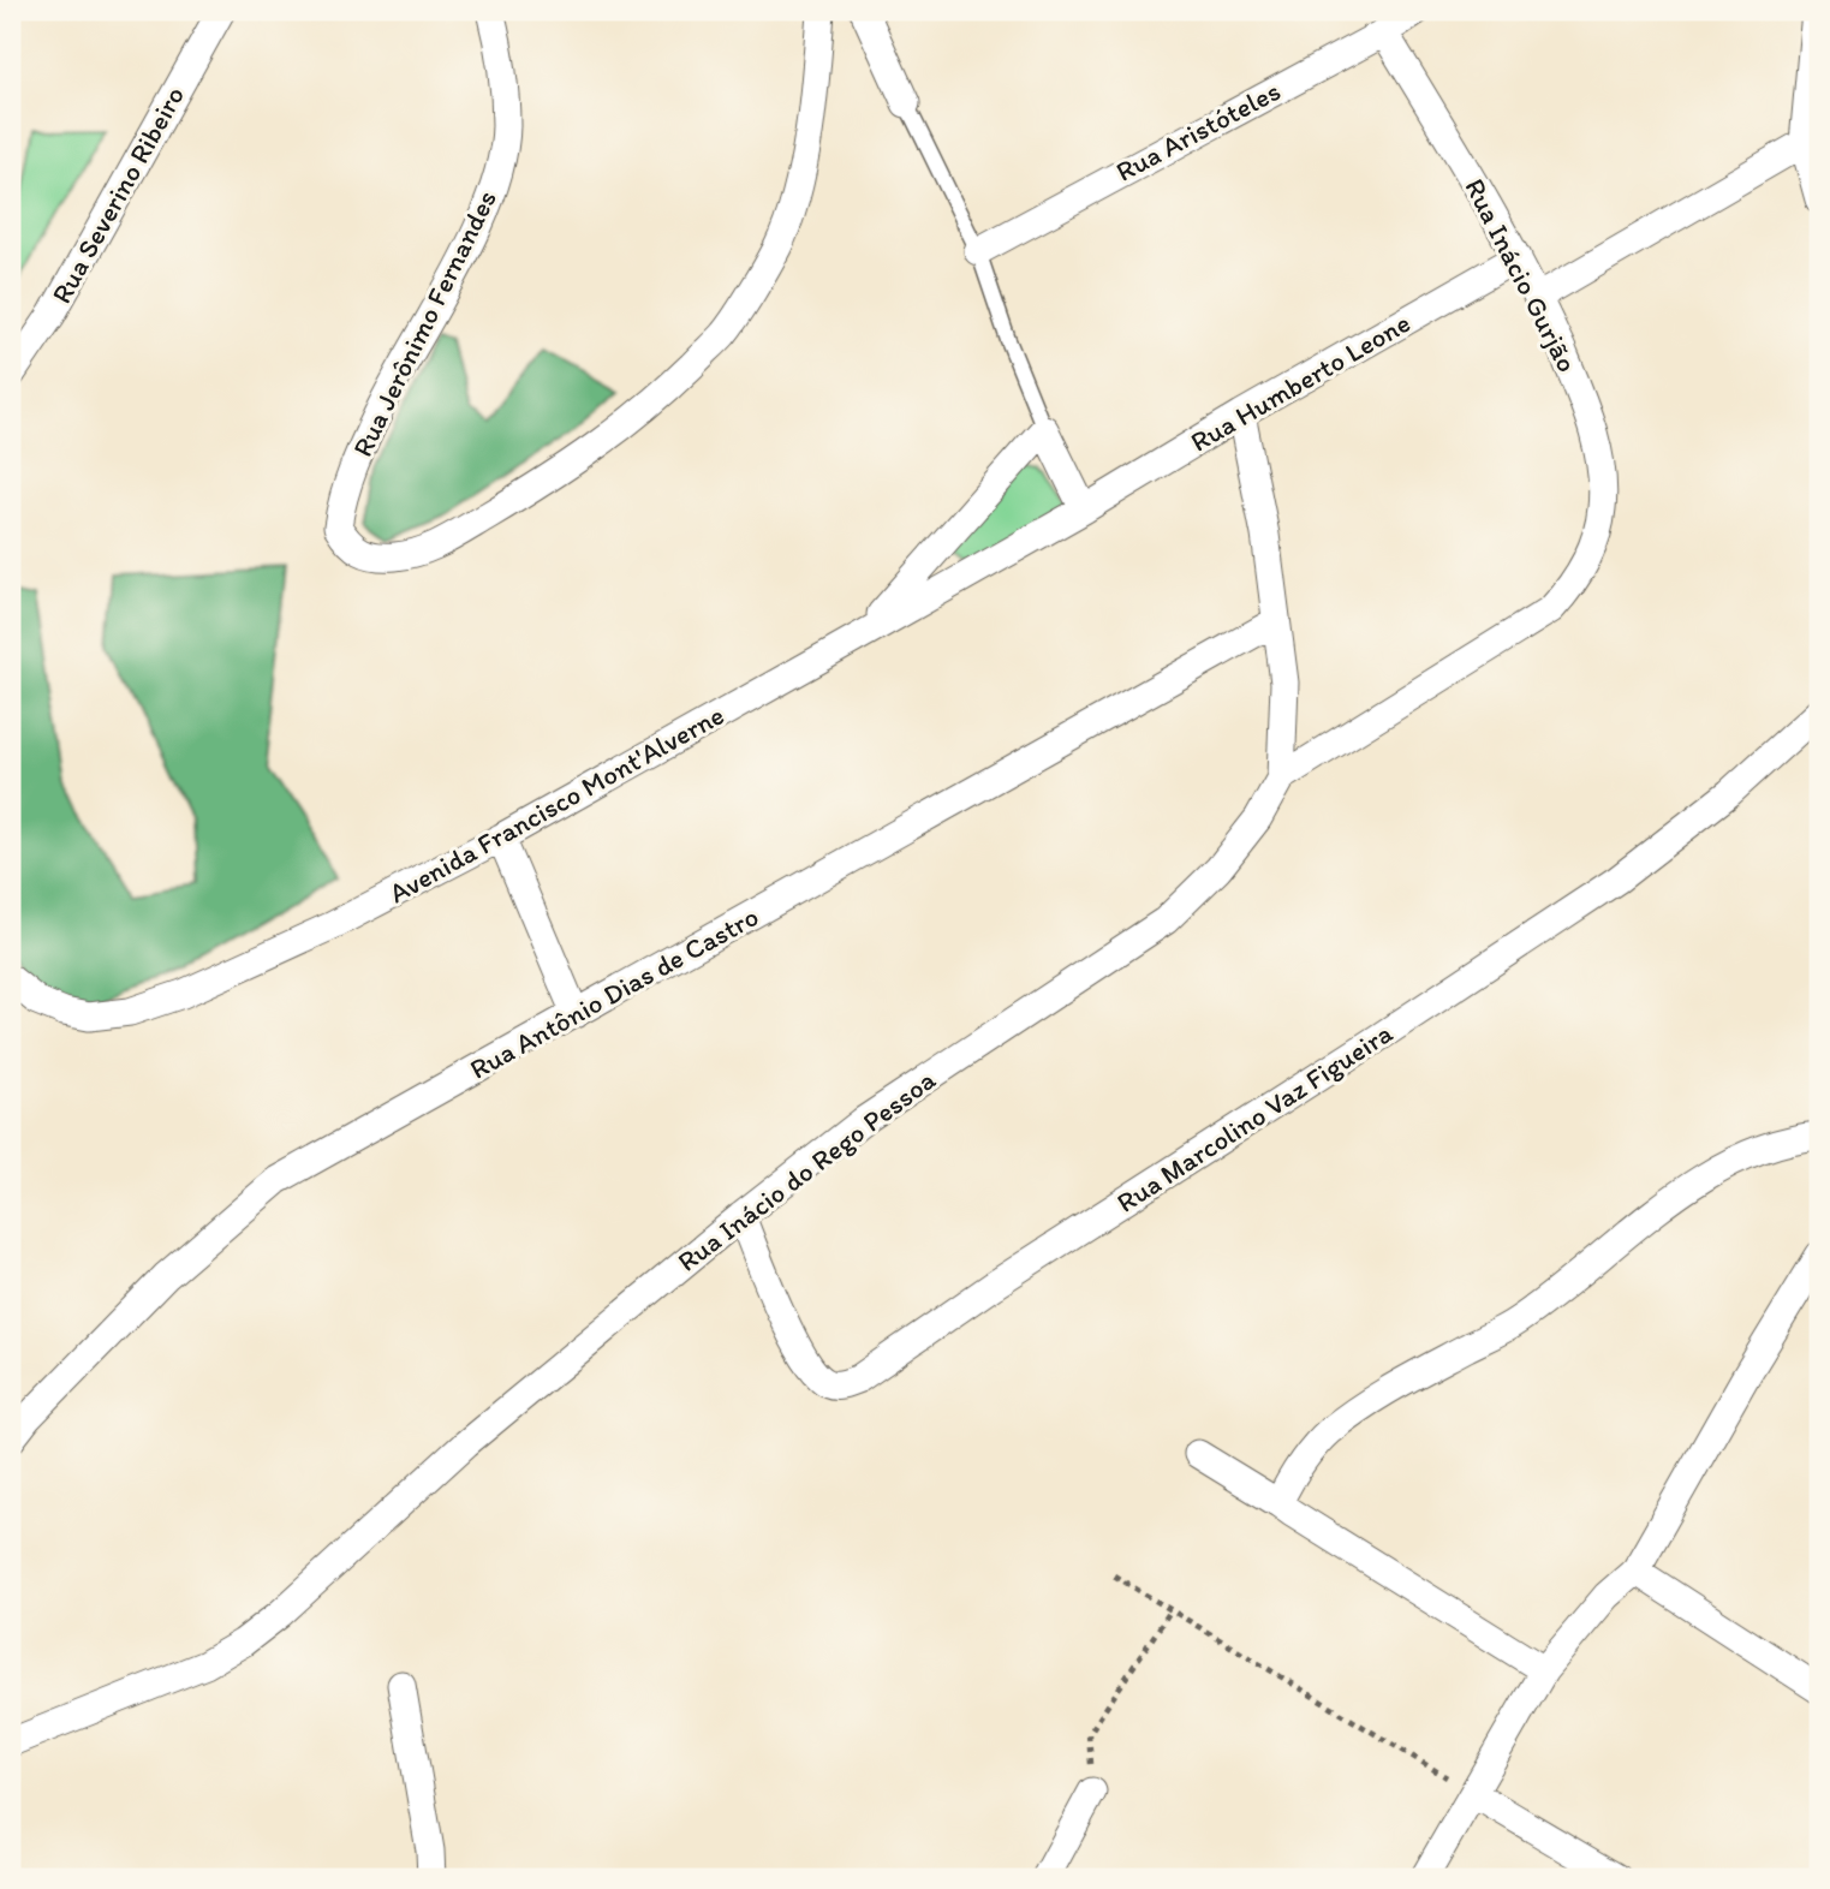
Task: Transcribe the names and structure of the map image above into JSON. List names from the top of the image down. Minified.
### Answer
{"streets":{"street":["Rua Aristóteles","Rua Severino Ribeiro","Rua Inácio Gurjão","Rua Jerônimo Fernandes","Rua Humberto Leone","Avenida Francisco Mont'Alverne","Rua Antônio Dias de Castro","Rua Marcolino Vaz Figueira","Rua Inácio do Rego Pessoa"]},"crossings":[["Rua Aristóteles","Rua Inácio Gurjão"],["Rua Inácio Gurjão","Rua Humberto Leone"],["Rua Inácio Gurjão","Rua Inácio do Rego Pessoa"],["Rua Humberto Leone","Avenida Francisco Mont'Alverne"],["Rua Humberto Leone","Rua Inácio do Rego Pessoa"],["Rua Antônio Dias de Castro","Rua Inácio do Rego Pessoa"],["Rua Marcolino Vaz Figueira","Rua Inácio do Rego Pessoa"]]}
